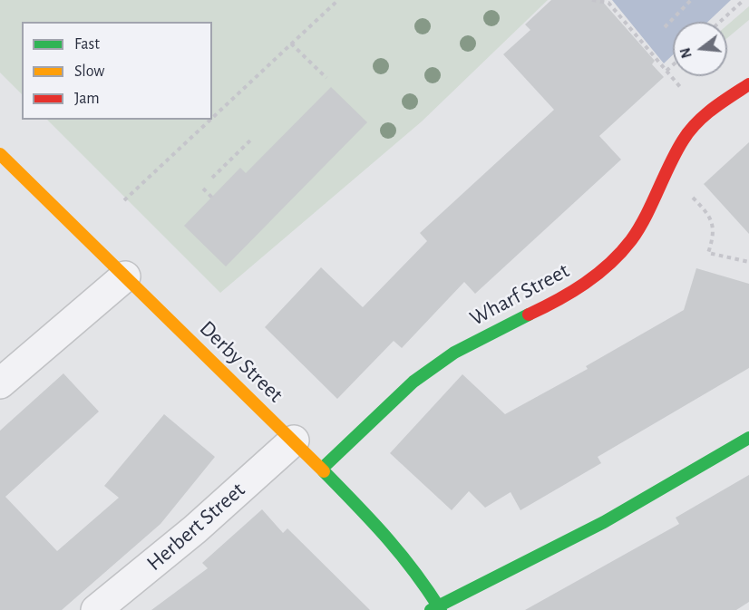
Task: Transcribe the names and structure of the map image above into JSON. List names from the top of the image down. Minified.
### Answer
{"streets":{"street":["Wharf Street","Derby Street","Herbert Street"]},"crossings":[["Wharf Street","Derby Street"],["Derby Street","Herbert Street"]],"legend":["Fast","Slow","Jam"],"north":"left"}
